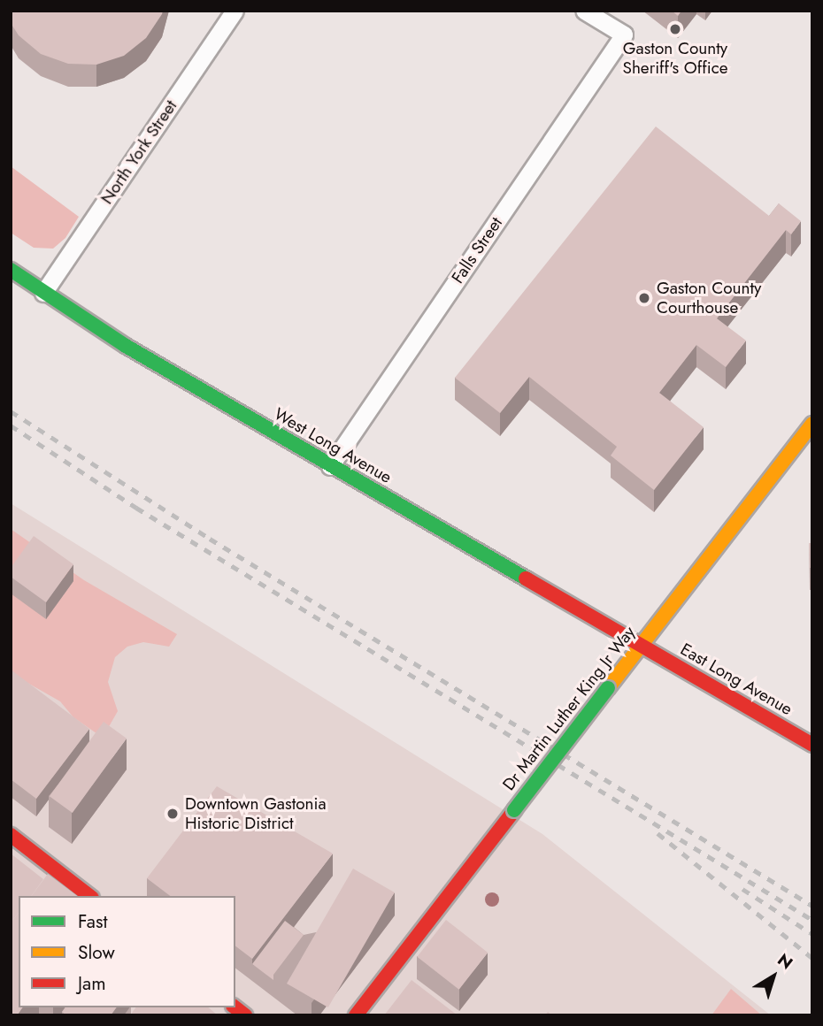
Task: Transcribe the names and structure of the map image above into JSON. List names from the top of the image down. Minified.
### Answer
{"streets":{"main road":["West Long Avenue","East Long Avenue","Dr Martin Luther King Jr Way"],"street":["North York Street","Falls Street"]},"crossings":[["North York Street","West Long Avenue"],["Falls Street","West Long Avenue"],["West Long Avenue","East Long Avenue"],["West Long Avenue","Dr Martin Luther King Jr Way"],["East Long Avenue","Dr Martin Luther King Jr Way"]],"places":["Gaston County Sheriff's Office","Gaston County Courthouse","Downtown Gastonia Historic District"],"legend":["Fast","Slow","Jam"],"north":"top right"}
